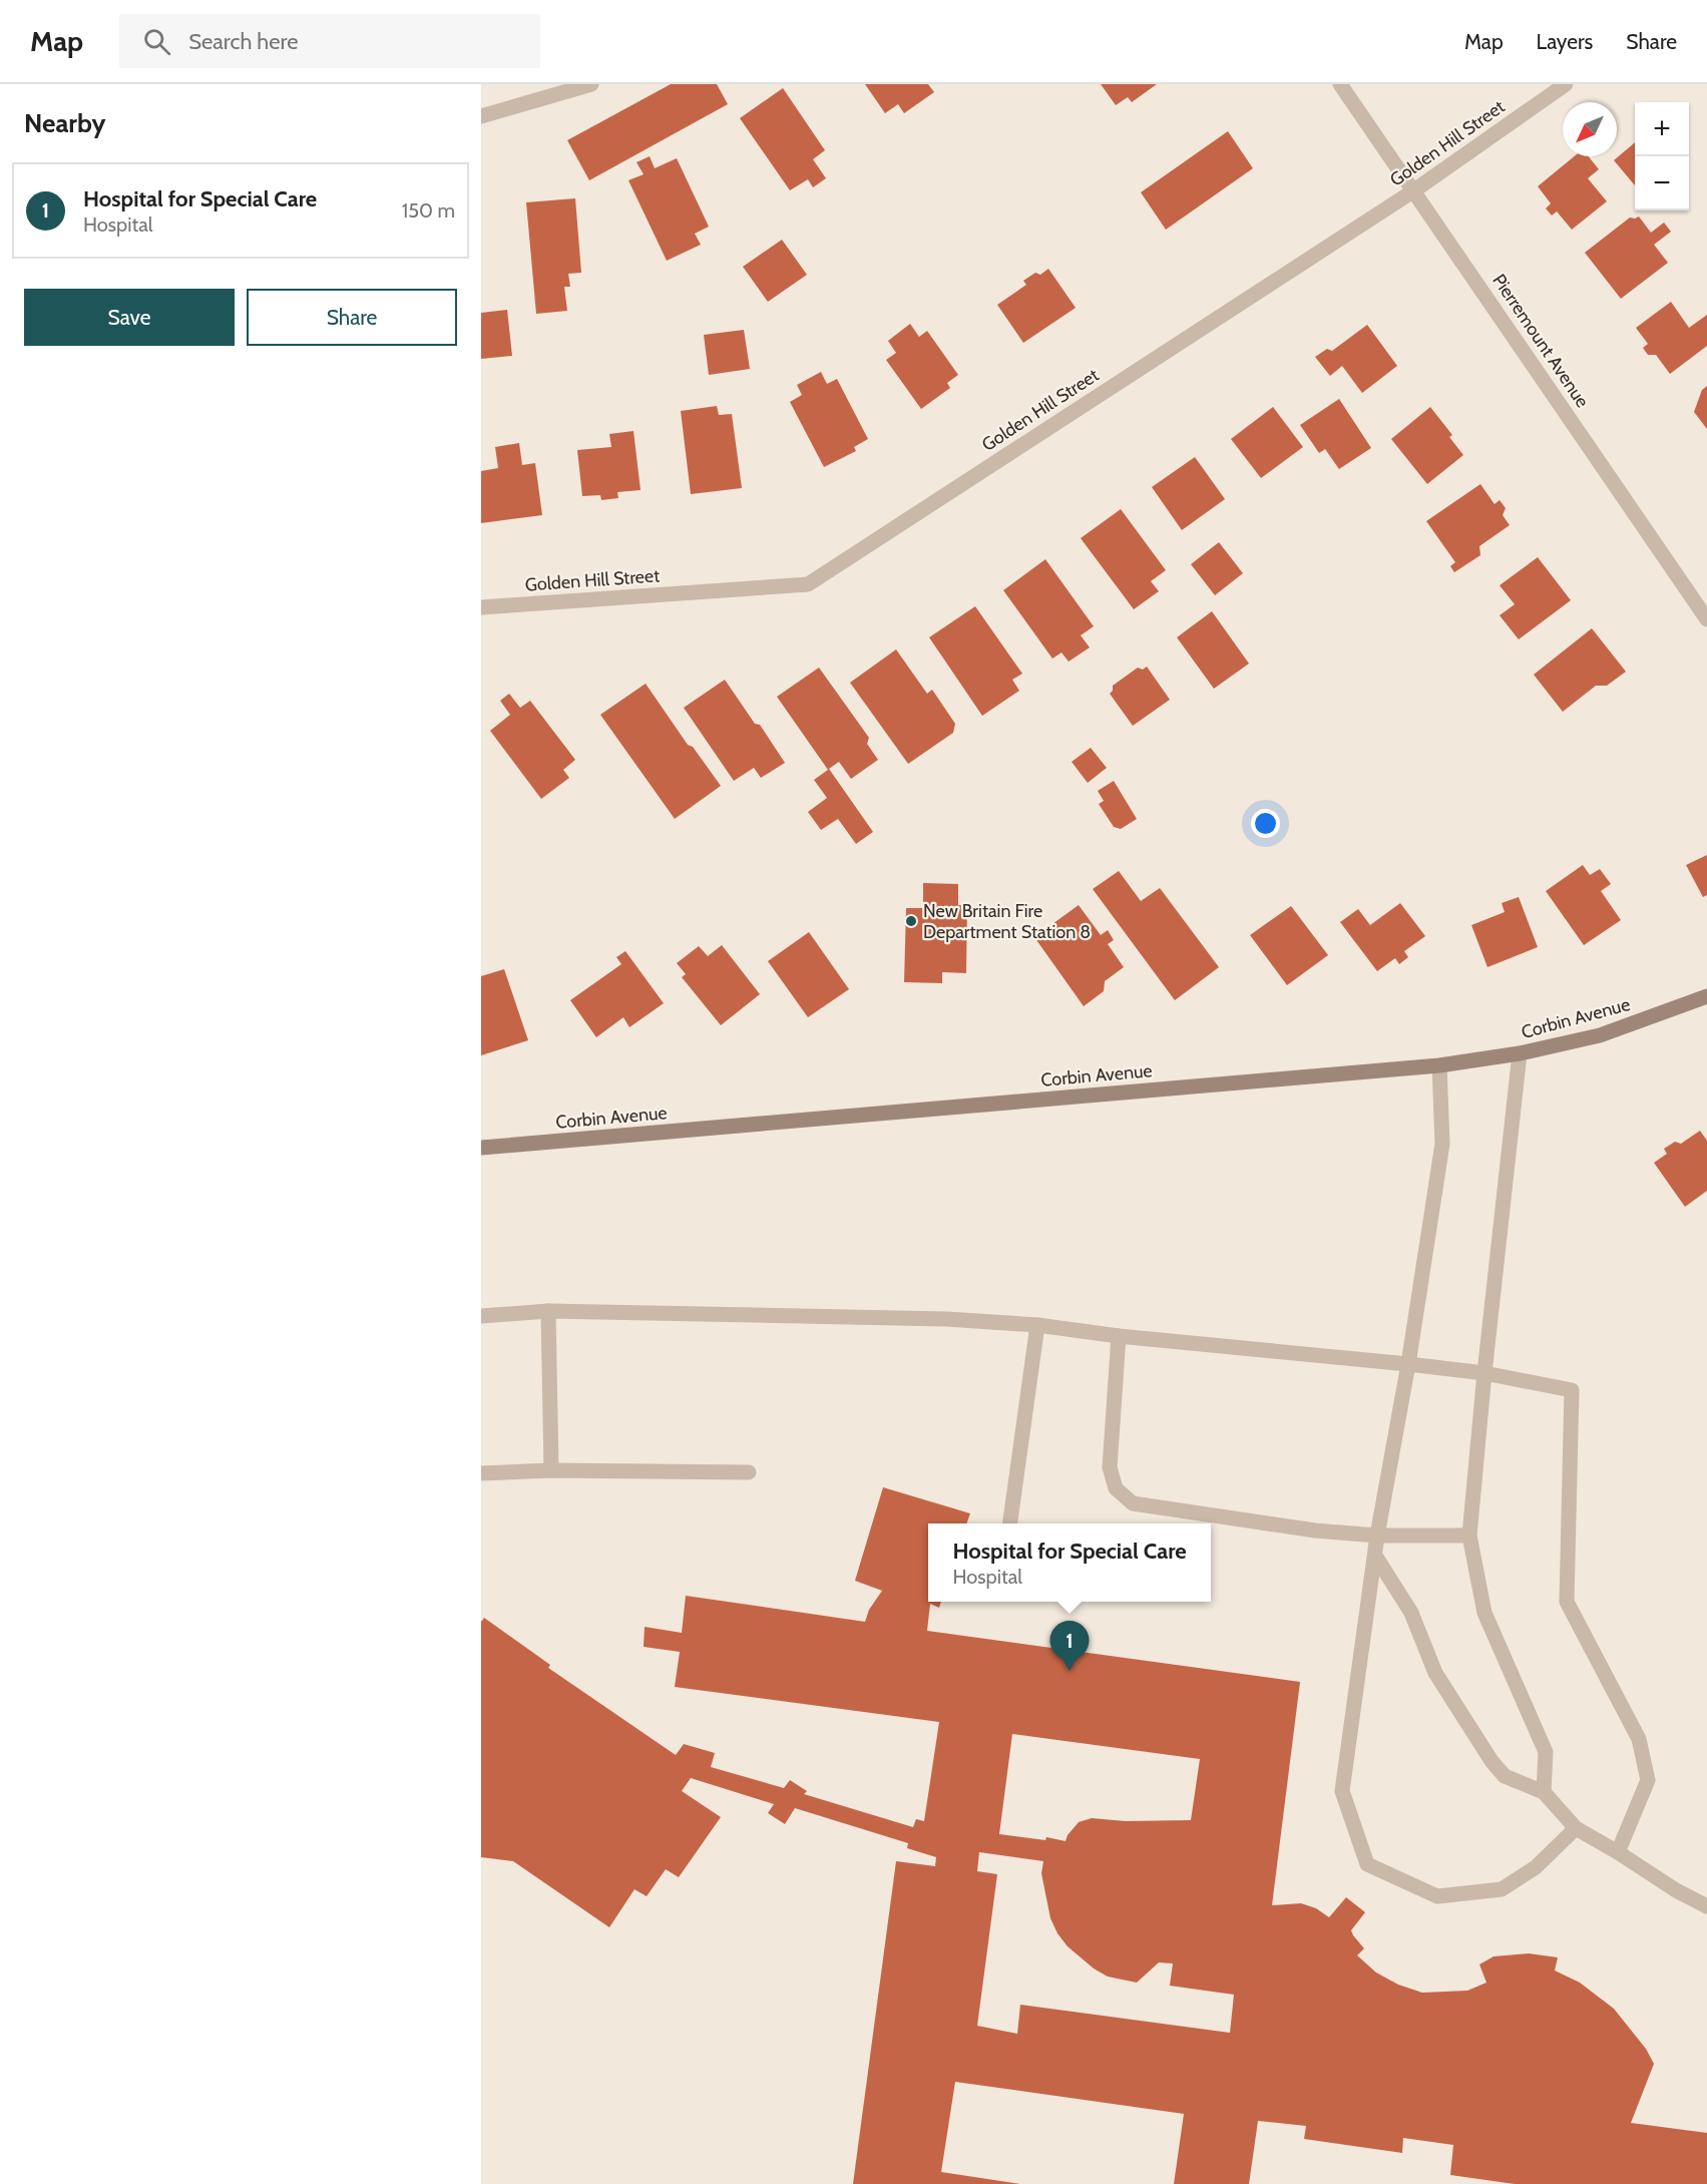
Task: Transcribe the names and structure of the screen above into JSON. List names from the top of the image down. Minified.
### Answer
{"streets":{"main road":["Corbin Avenue"],"street":["Golden Hill Street","Pierremount Avenue"]},"crossings":[["Golden Hill Street","Pierremount Avenue"]],"places":["New Britain Fire Department Station 8"],"north":"bottom left","page":{"header":"Map","search":"Search here","nav":["Map","Layers","Share"],"heading":"Nearby","map_buttons":["+","−"],"list":[{"mark":"1","name":"Hospital for Special Care","note":"Hospital","value":"150 m"}],"buttons":["Save","Share"],"popup":["Hospital for Special Care","Hospital"],"pins":"1"}}
